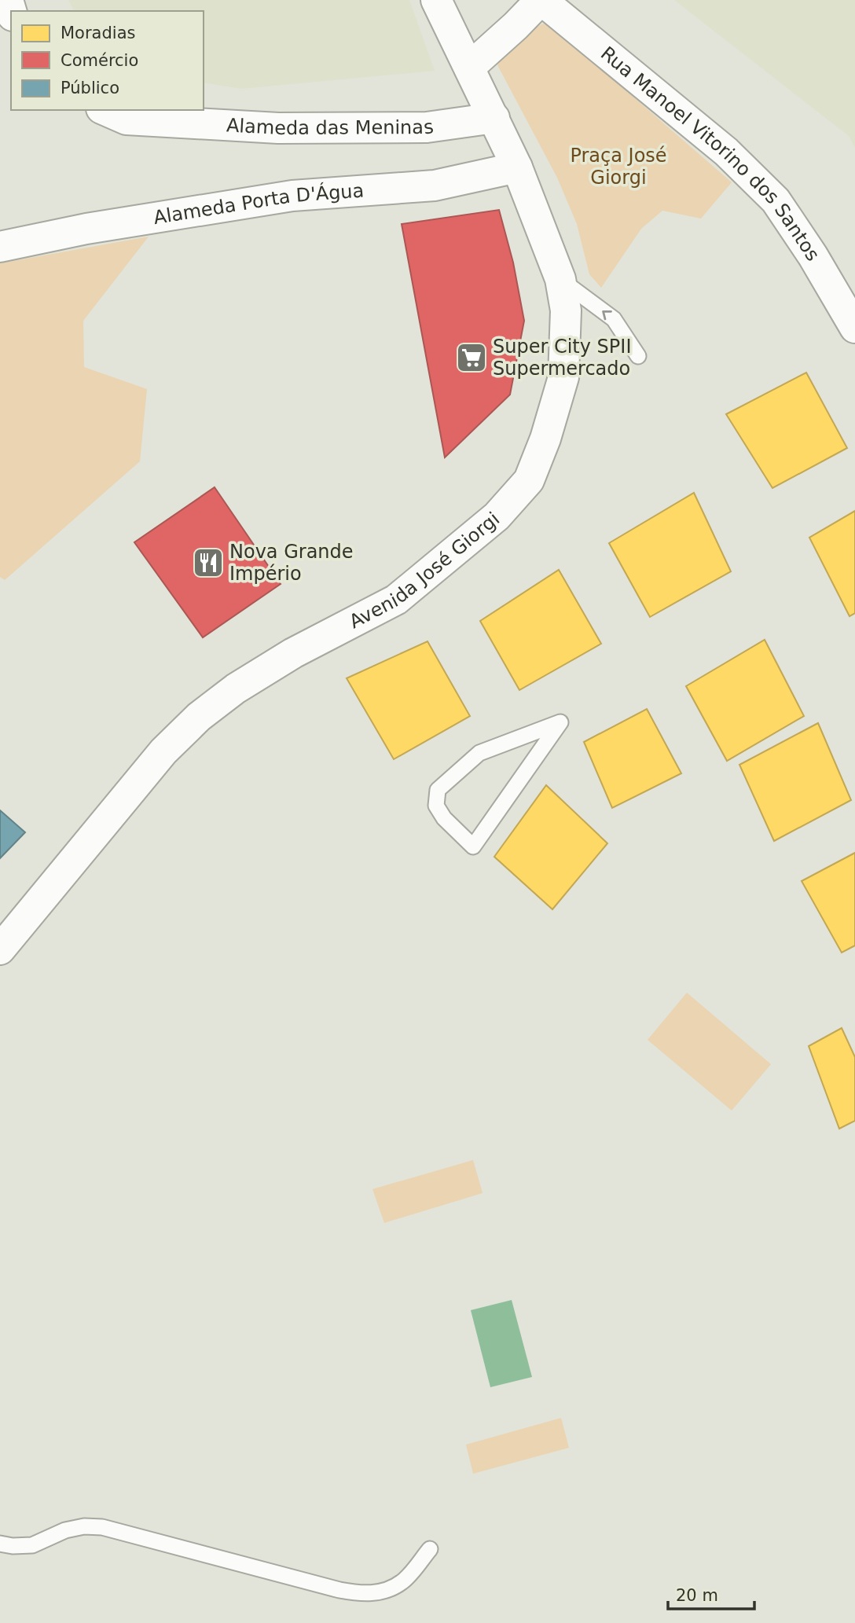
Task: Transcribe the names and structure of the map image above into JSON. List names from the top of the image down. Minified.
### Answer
{"streets":{"street":["Alameda das Meninas","Rua Manoel Vitorino dos Santos","Alameda Porta D'Água","Avenida José Giorgi"]},"crossings":[["Alameda das Meninas","Avenida José Giorgi"],["Alameda Porta D'Água","Avenida José Giorgi"]],"parks":["Praça José Giorgi"],"places":{"supermarket":["Super City SPII Supermercado"],"restaurant":["Nova Grande Império"]},"legend":["Moradias","Comércio","Público"],"scale_bar":"20 m"}
